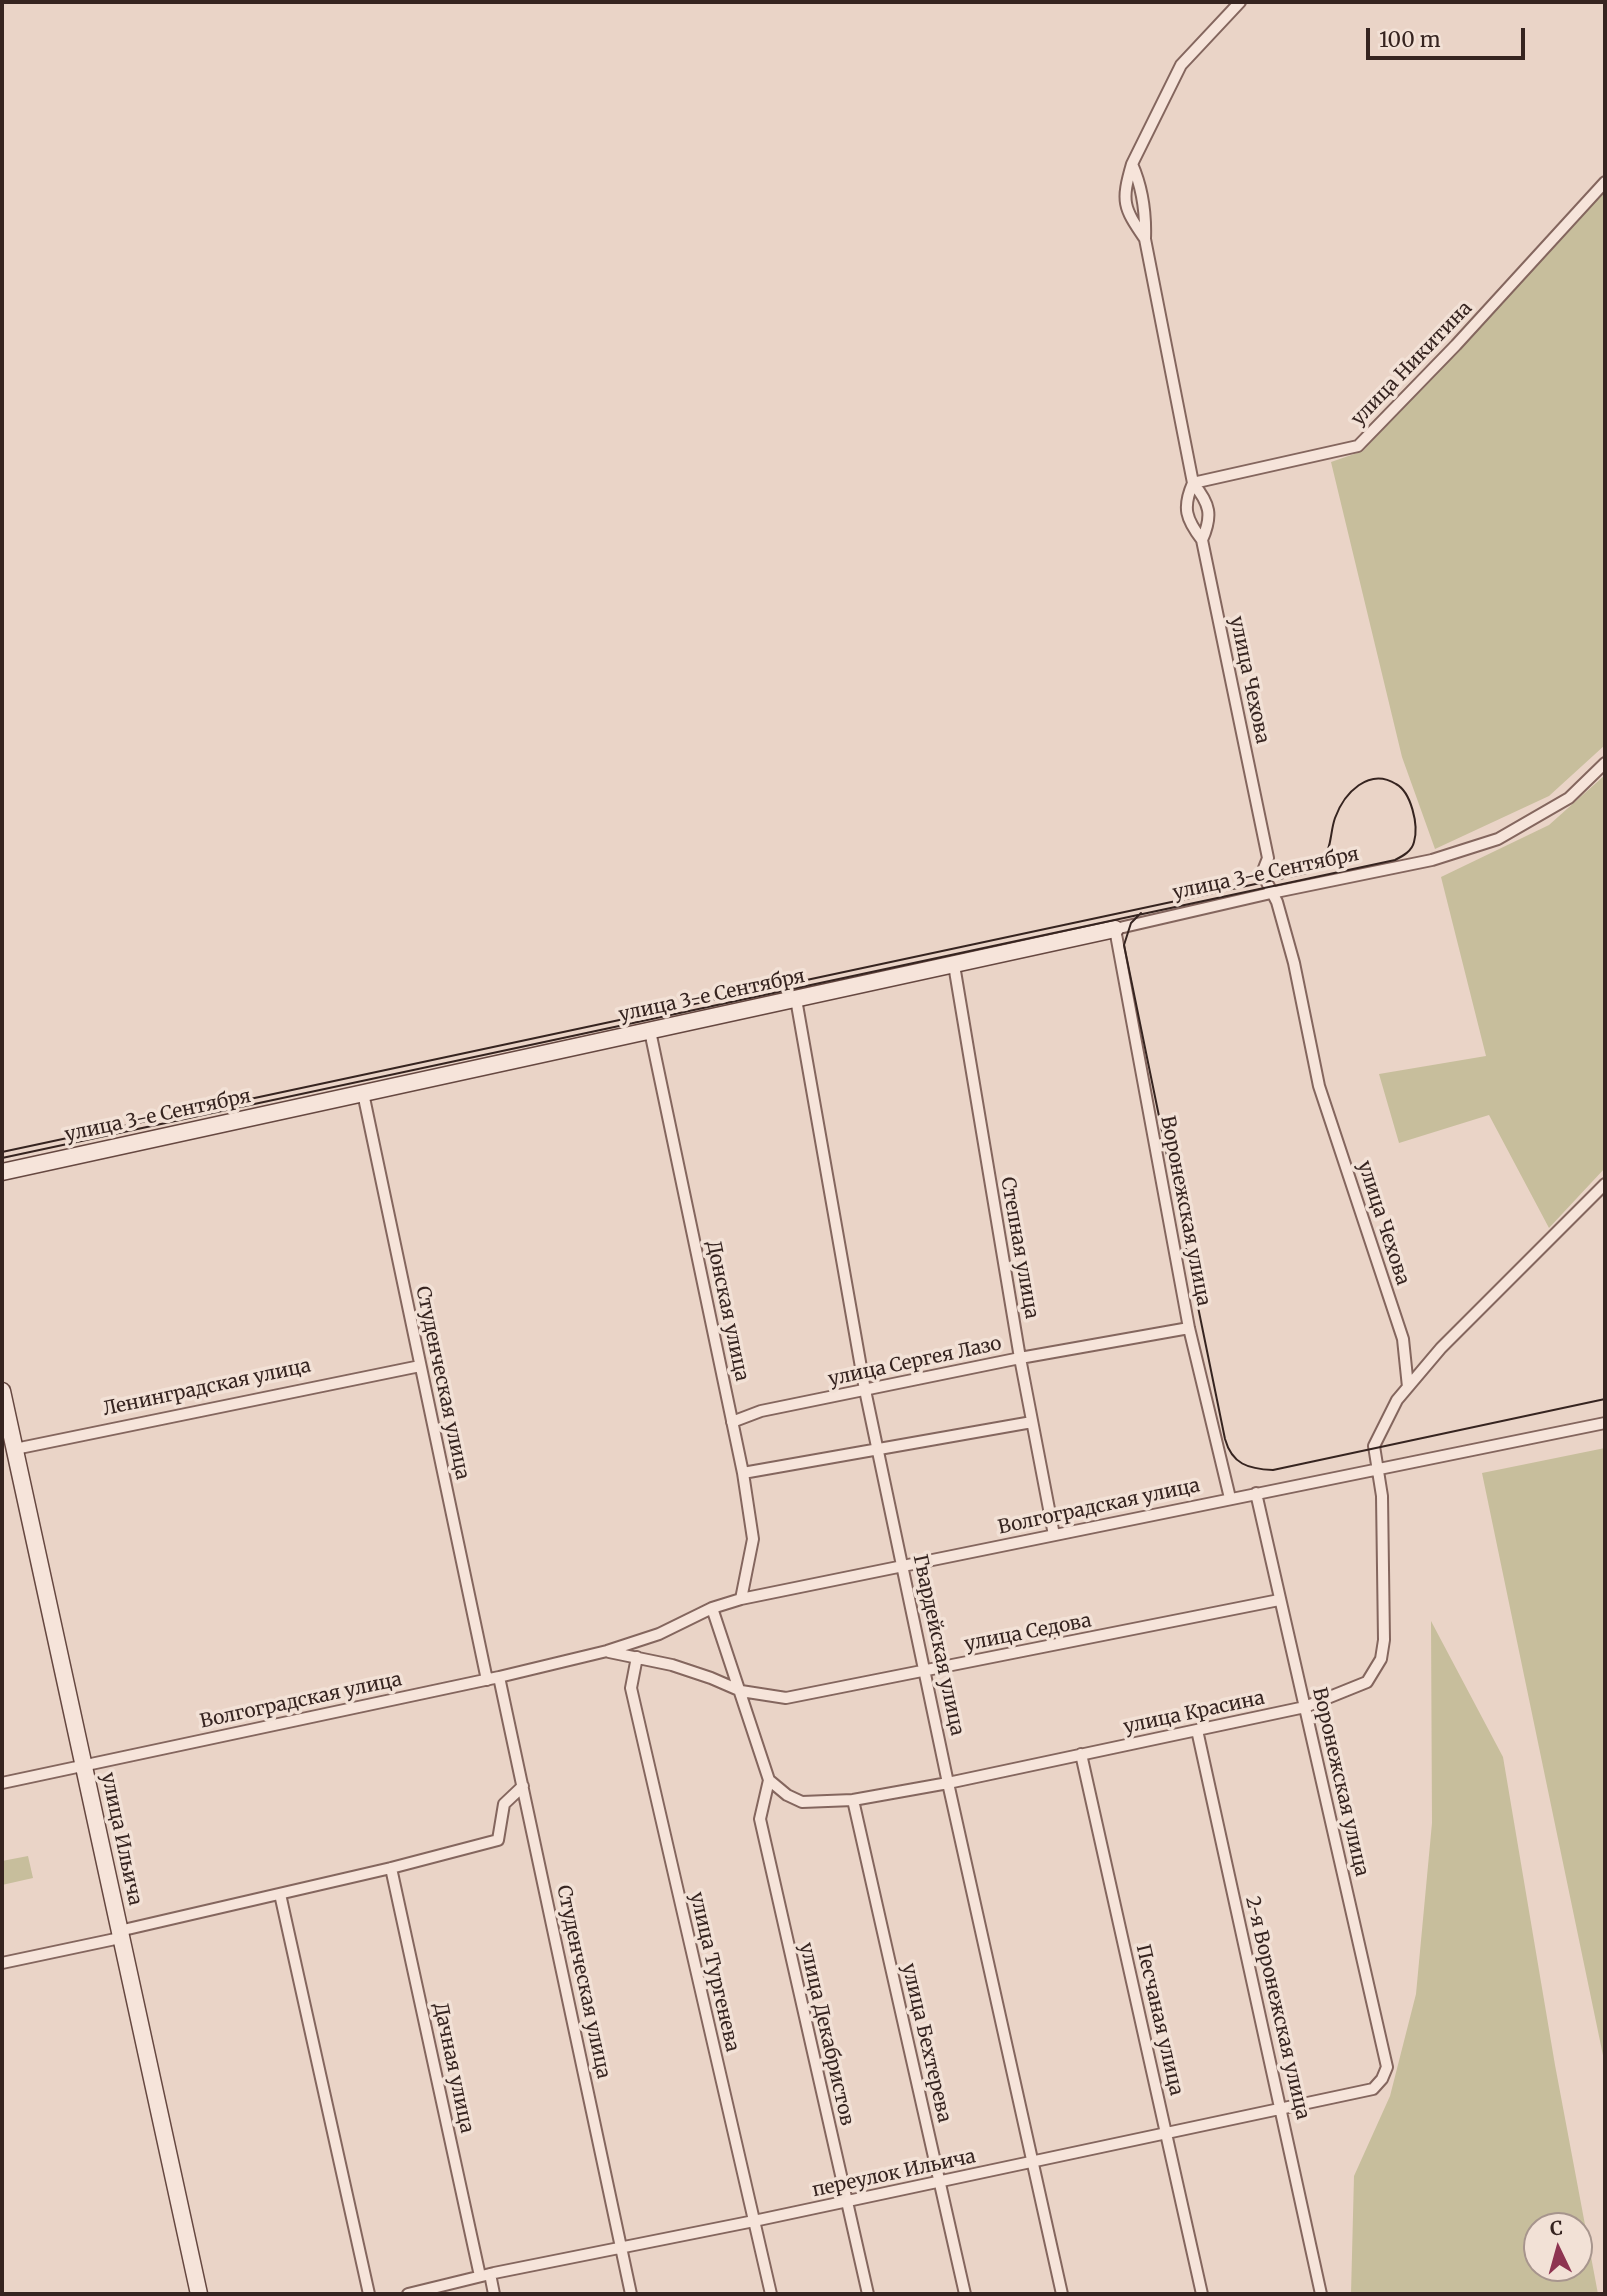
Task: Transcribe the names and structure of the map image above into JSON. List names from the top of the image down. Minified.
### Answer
{"streets":{"street":["улица Никитина","улица Чехова","улица 3-е Сентября","Воронежская улица","Степная улица","Донская улица","улица Сергея Лазо","Студенческая улица","Ленинградская улица","Волгоградская улица","улица Седова","Гвардейская улица","улица Красина","улица Ильича","улица Тургенева","2-я Воронежская улица","Песчаная улица","улица Декабристов","улица Бехтерева","Дачная улица","переулок Ильича"]},"crossings":[["улица Никитина","улица Чехова"],["улица Чехова","улица 3-е Сентября"],["улица Чехова","улица Красина"],["улица 3-е Сентября","Воронежская улица"],["улица 3-е Сентября","Степная улица"],["улица 3-е Сентября","Донская улица"],["улица 3-е Сентября","Студенческая улица"],["улица 3-е Сентября","Гвардейская улица"],["Воронежская улица","улица Сергея Лазо"],["Воронежская улица","Волгоградская улица"],["Воронежская улица","улица Седова"],["Воронежская улица","улица Красина"],["Воронежская улица","переулок Ильича"],["Степная улица","улица Сергея Лазо"],["Степная улица","Волгоградская улица"],["Донская улица","улица Сергея Лазо"],["Донская улица","Волгоградская улица"],["улица Сергея Лазо","Гвардейская улица"],["Студенческая улица","Ленинградская улица"],["Студенческая улица","Волгоградская улица"],["Студенческая улица","переулок Ильича"],["Ленинградская улица","улица Ильича"],["Волгоградская улица","улица Седова"],["Волгоградская улица","Гвардейская улица"],["Волгоградская улица","улица Красина"],["Волгоградская улица","улица Ильича"],["Волгоградская улица","улица Тургенева"],["улица Седова","Гвардейская улица"],["Гвардейская улица","улица Красина"],["Гвардейская улица","переулок Ильича"],["улица Красина","2-я Воронежская улица"],["улица Красина","Песчаная улица"],["улица Красина","улица Декабристов"],["улица Красина","улица Бехтерева"],["улица Тургенева","переулок Ильича"],["2-я Воронежская улица","переулок Ильича"],["Песчаная улица","переулок Ильича"],["улица Декабристов","переулок Ильича"],["улица Бехтерева","переулок Ильича"],["Дачная улица","переулок Ильича"]],"scale_bar":"100 m","north":"top"}
